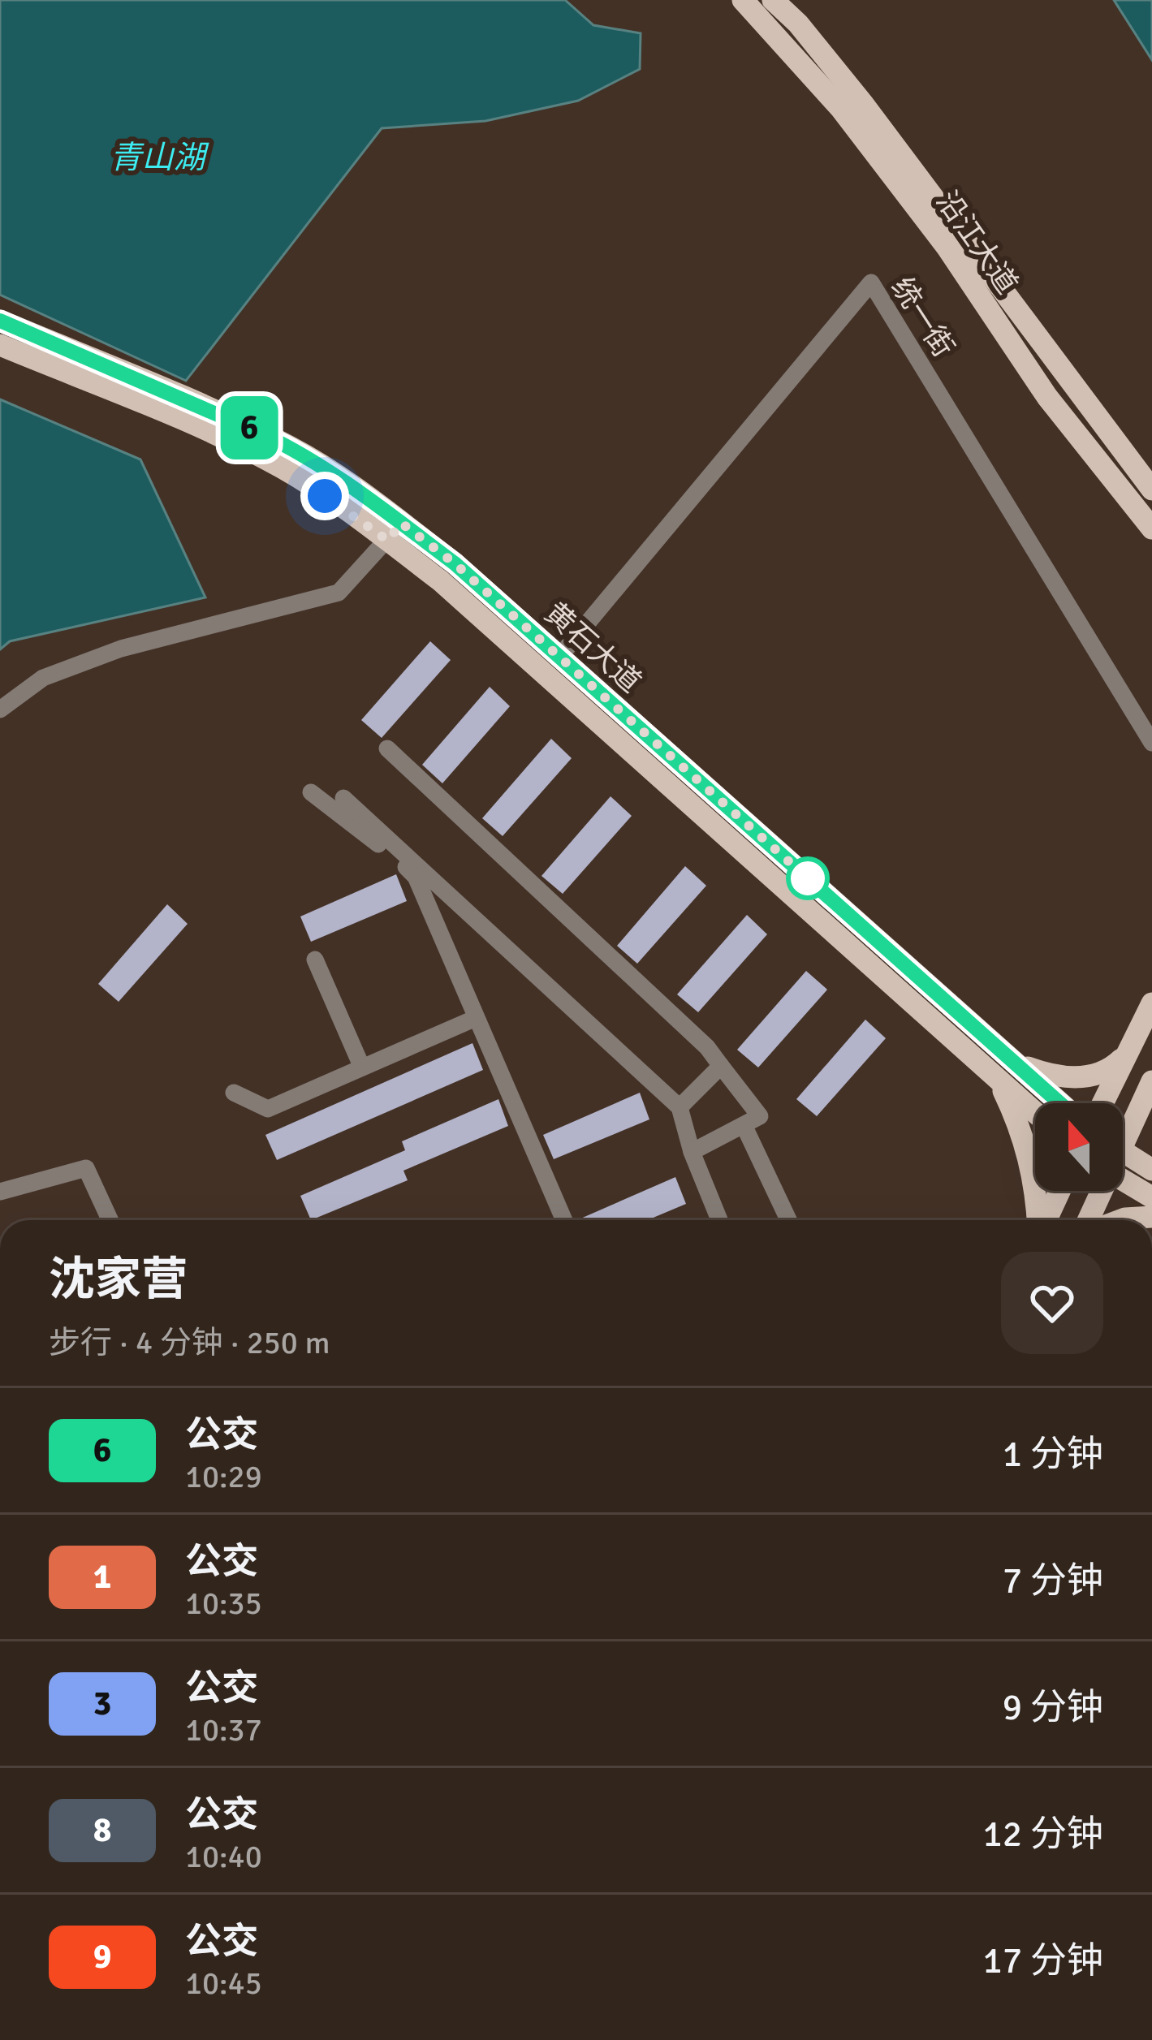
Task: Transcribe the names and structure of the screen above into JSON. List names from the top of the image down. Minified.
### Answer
{"streets":{"main road":["沿江大道","黄石大道"],"street":["统一街"]},"crossings":[["统一街","黄石大道"]],"water":["青山湖"],"lines":["bus line 6"],"north":"top","page":{"on_map":"6","heading":["沈家营","步行 · 4 分钟 · 250 m"],"list":[{"mark":"6","name":"公交","note":"10:29","value":"1 分钟"},{"mark":"1","name":"公交","note":"10:35","value":"7 分钟"},{"mark":"3","name":"公交","note":"10:37","value":"9 分钟"},{"mark":"8","name":"公交","note":"10:40","value":"12 分钟"},{"mark":"9","name":"公交","note":"10:45","value":"17 分钟"}]}}
